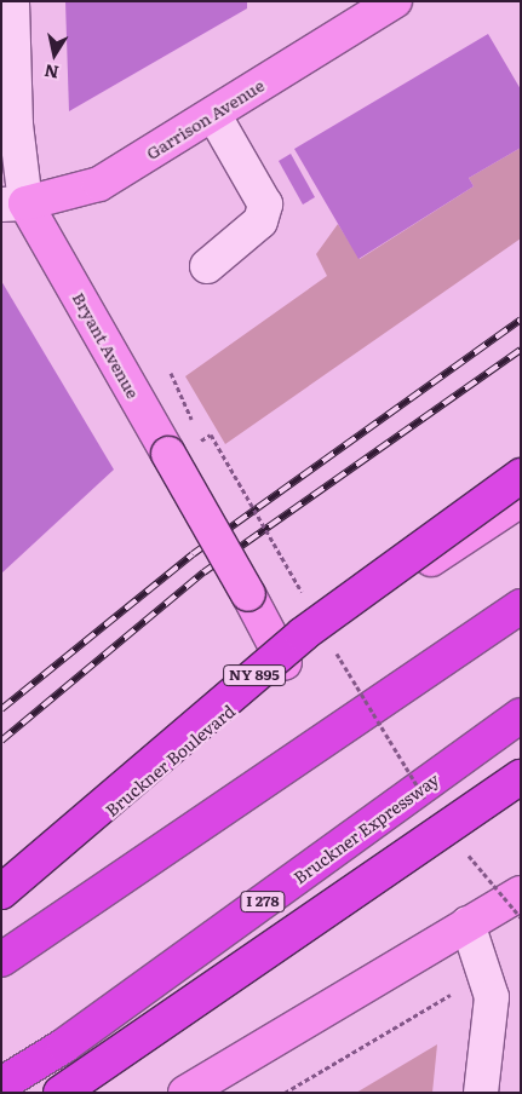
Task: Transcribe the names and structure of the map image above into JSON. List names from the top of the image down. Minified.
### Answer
{"streets":{"highway":["NY 895","Bruckner Expressway","I 278"],"main road":["Garrison Avenue","Bryant Avenue","Bruckner Boulevard"]},"crossings":[["Garrison Avenue","Bryant Avenue"],["Bryant Avenue","Bruckner Boulevard"]],"north":"bottom"}
